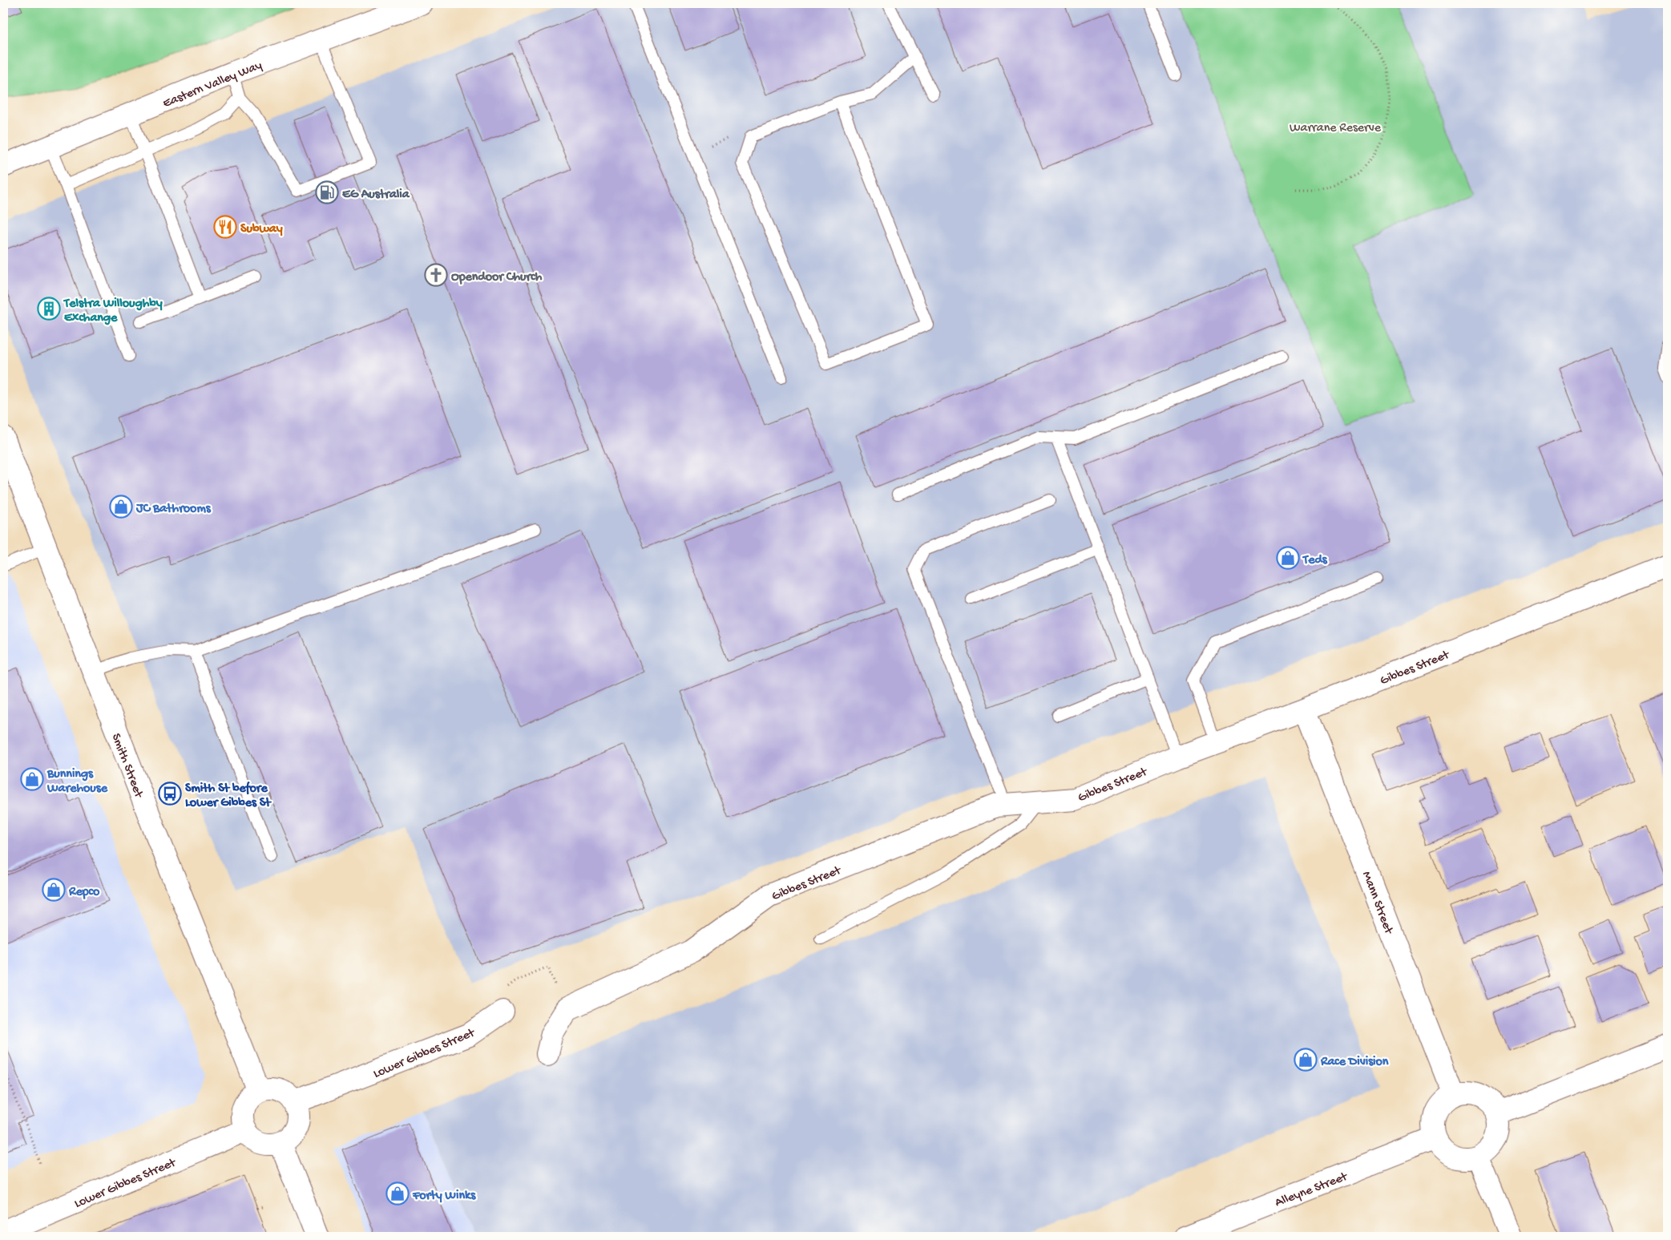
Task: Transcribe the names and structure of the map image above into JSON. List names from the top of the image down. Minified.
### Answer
{"streets":{"street":["Eastern Valley Way","Gibbes Street","Smith Street","Mann Street","Lower Gibbes Street","Alleyne Street"]},"crossings":[["Gibbes Street","Mann Street"],["Smith Street","Lower Gibbes Street"],["Mann Street","Alleyne Street"]],"parks":["Warrane Reserve"],"places":{"fuel station":["EG Australia"],"restaurant":["Subway"],"church":["Opendoor Church"],"building":["Telstra Willoughby Exchange"],"shop":["JC Bathrooms","Teds","Bunnings Warehouse","Repco","Race Division","Forty Winks"],"bus stop":["Smith St before Lower Gibbes St"]}}
